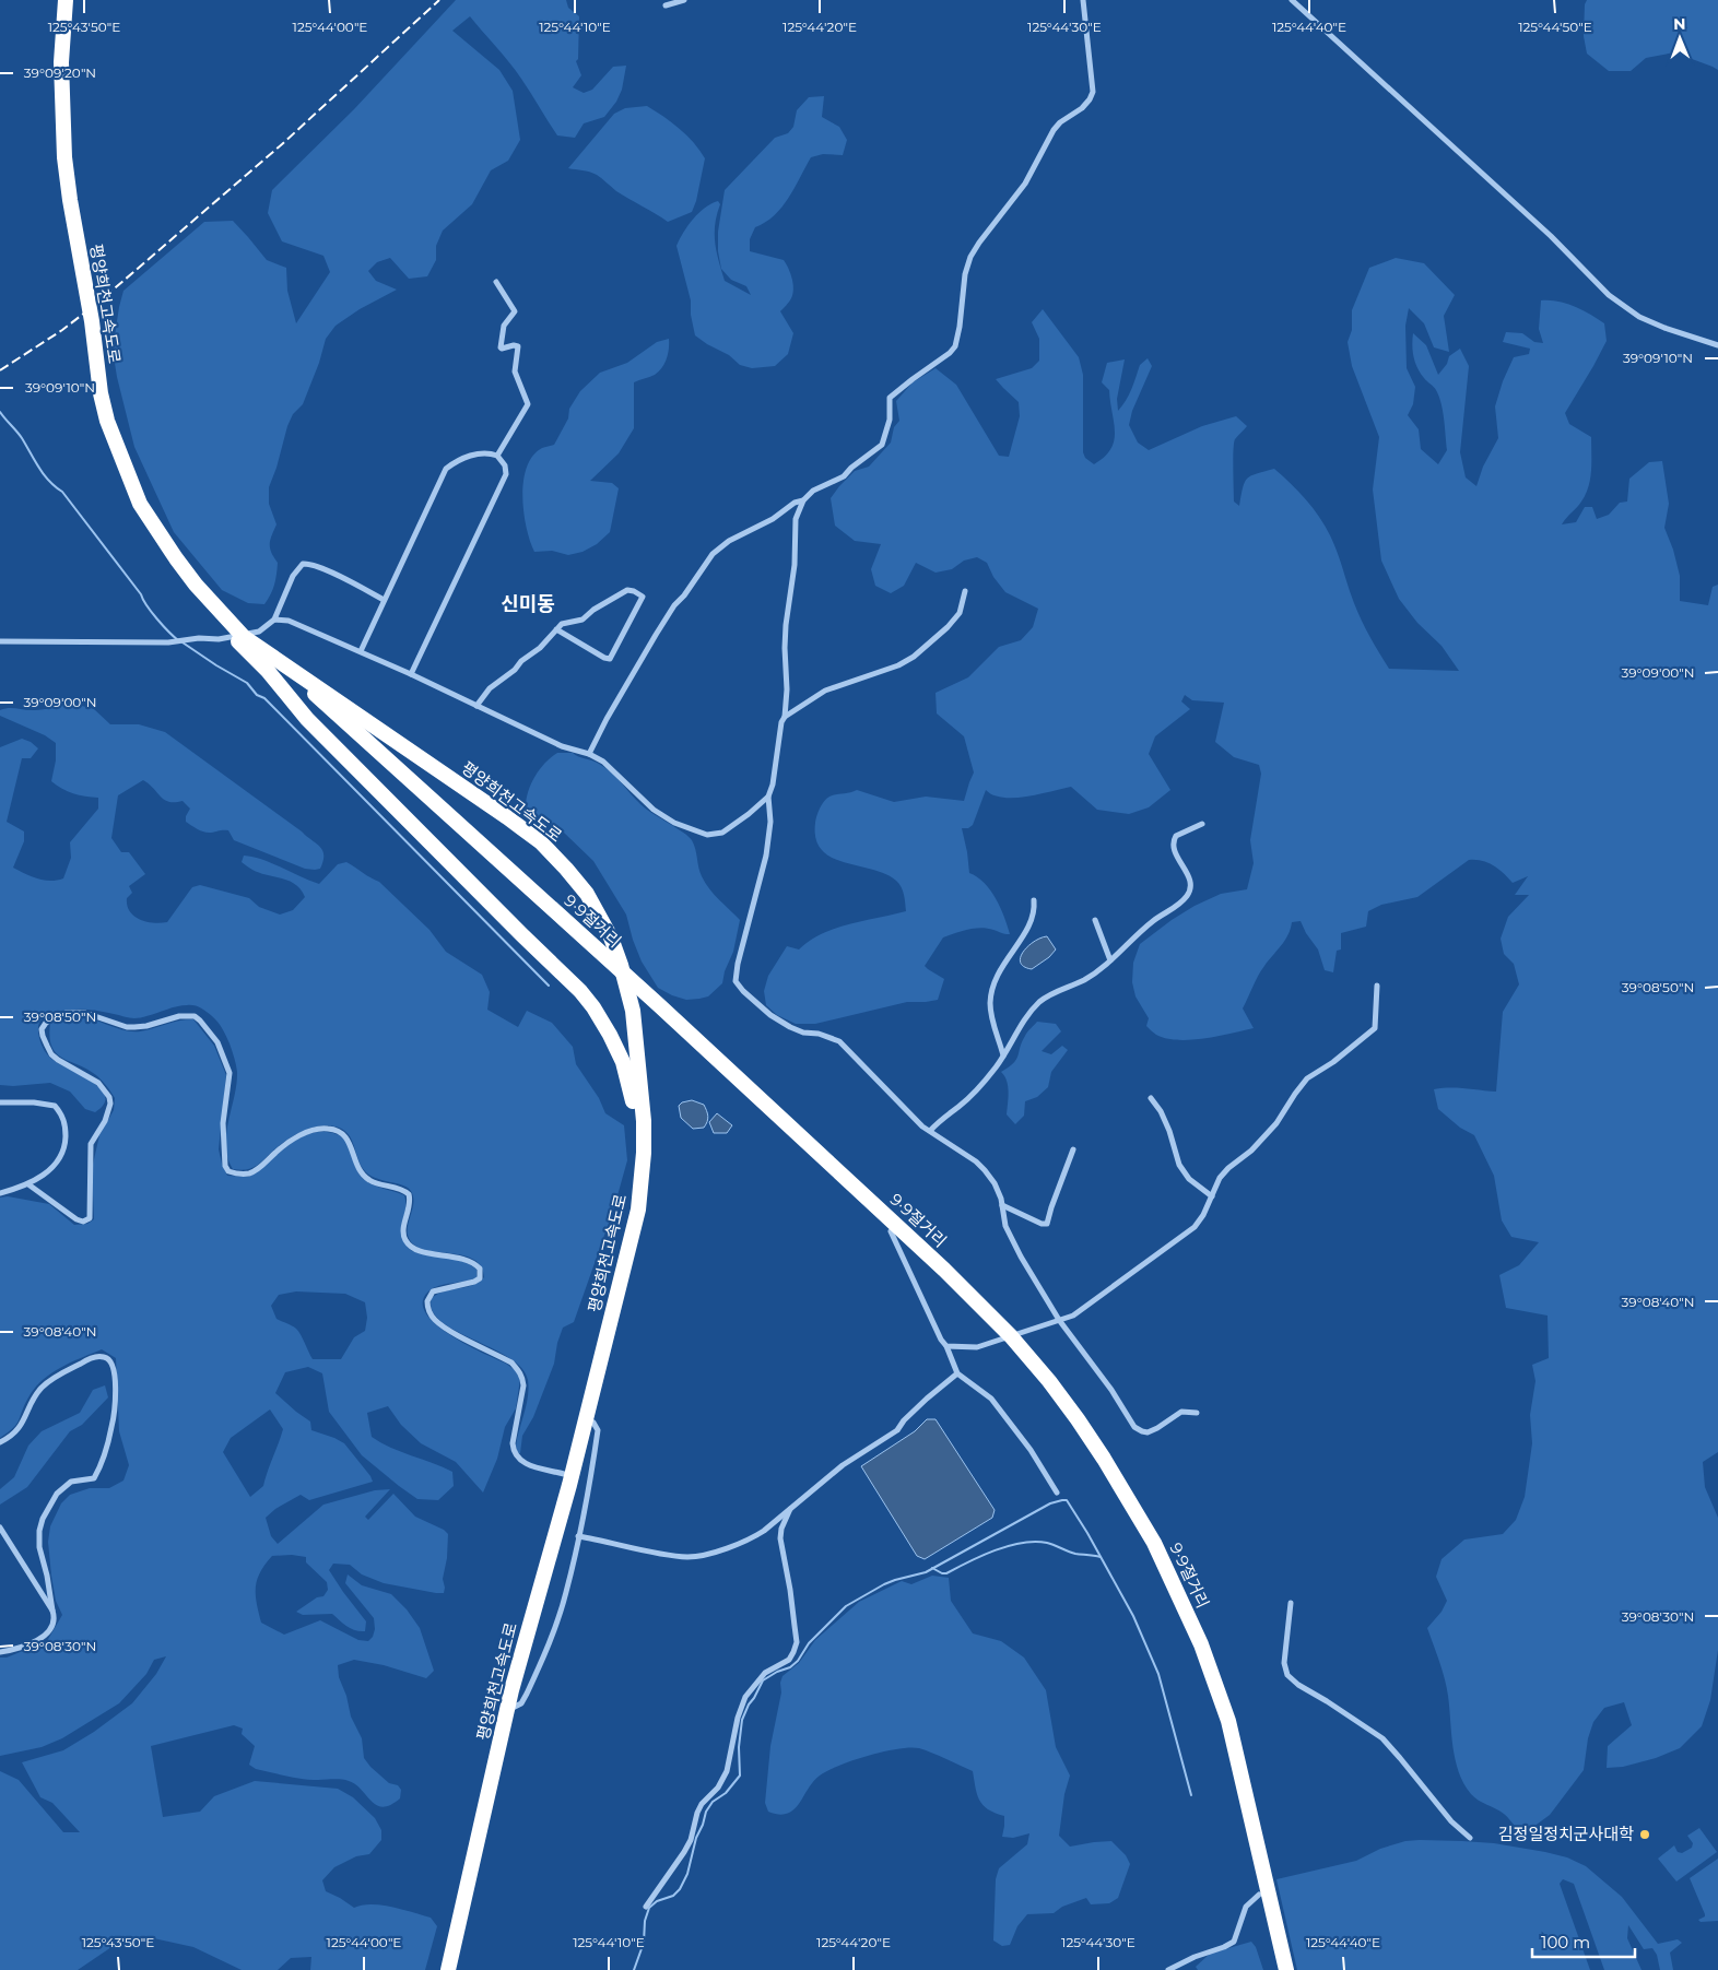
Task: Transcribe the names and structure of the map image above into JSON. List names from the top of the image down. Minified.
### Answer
{"streets":{"highway":["평양희천고속도로","9·9절거리"]},"crossings":[["평양희천고속도로","9·9절거리"]],"districts":["신미동"],"places":["김정일정치군사대학"],"scale_bar":"100 m","north":"top","coordinates":["125°43'50\"E","125°44'00\"E","125°44'10\"E","125°44'20\"E","125°44'30\"E","125°44'40\"E","125°44'50\"E","39°09'20\"N","39°09'10\"N","39°09'00\"N","39°08'50\"N","39°08'40\"N","39°08'30\"N"]}
